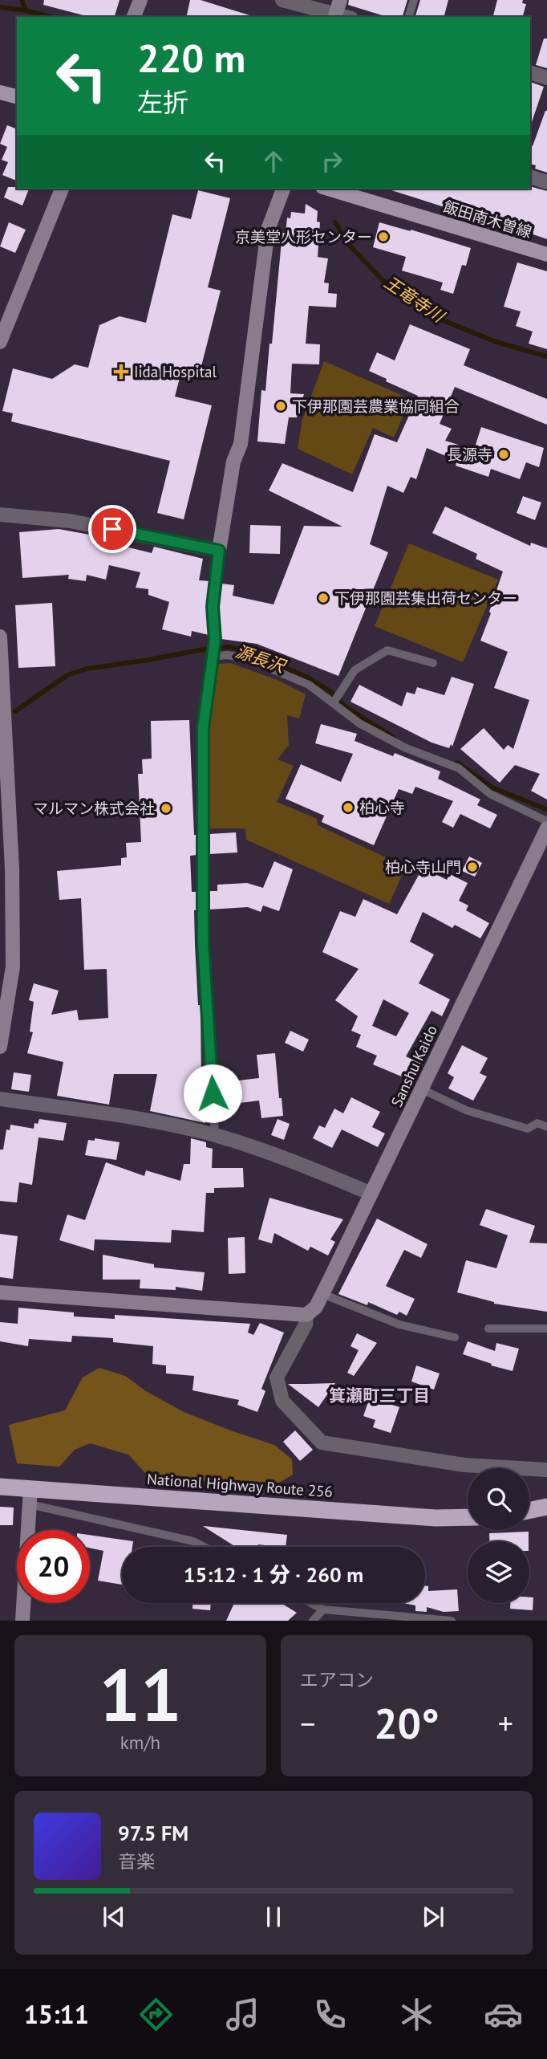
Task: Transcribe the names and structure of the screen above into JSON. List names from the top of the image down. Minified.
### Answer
{"streets":{"highway":["National Highway Route 256"],"main road":["飯田南木曽線"],"street":["Sanshu Kaido"]},"districts":["箕瀬町三丁目"],"water":["王竜寺川","源長沢"],"places":{"other":["京美堂人形センター","下伊那園芸農業協同組合","長源寺","下伊那園芸集出荷センター","柏心寺","マルマン株式会社","柏心寺山門"],"health":["Iida Hospital"]},"page":{"turn":["220 m","左折"],"limit":"20","trip":"15:12 · 1 分 · 260 m","tile":[["11","km/h"],"エアコン"],"heat":["−","20°","+"],"song":["97.5 FM","音楽"],"tabs":"15:11"}}
